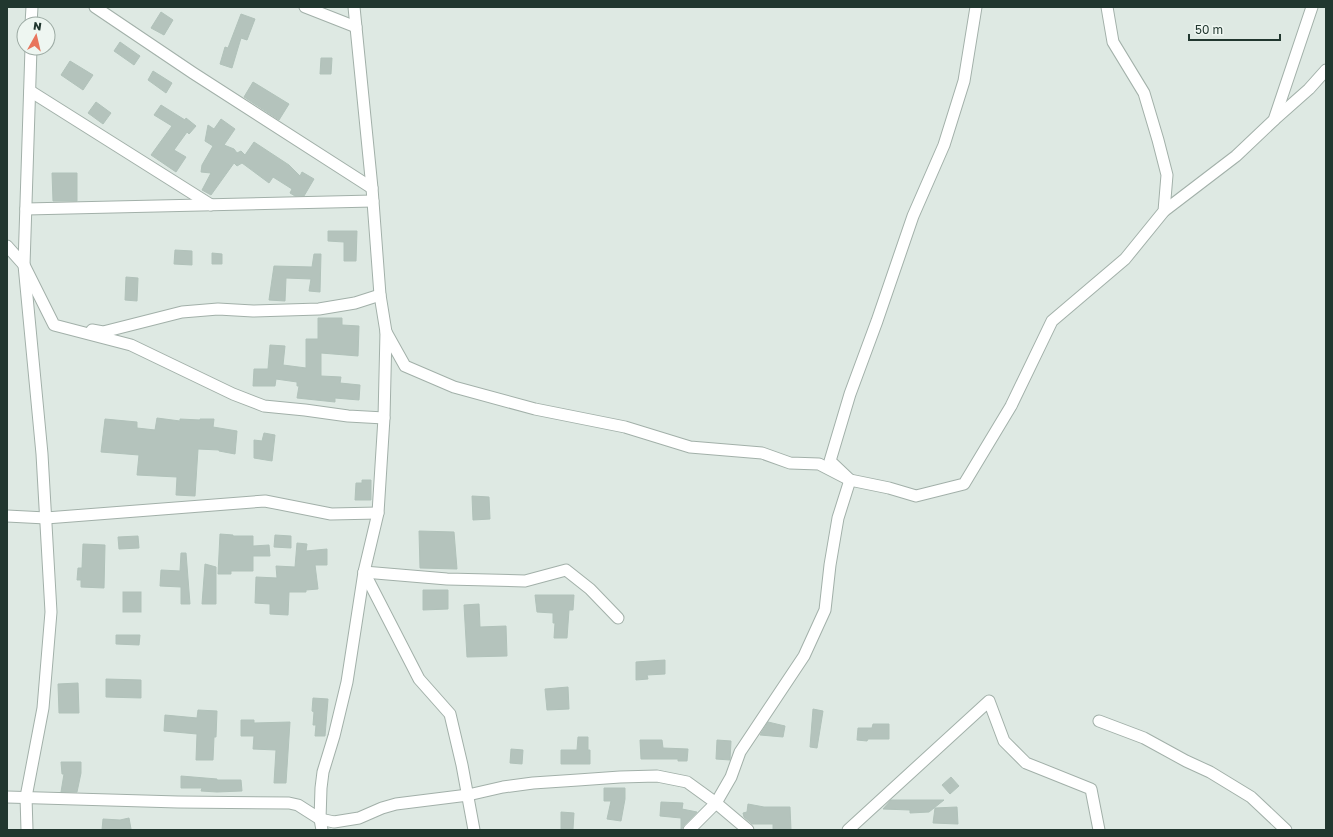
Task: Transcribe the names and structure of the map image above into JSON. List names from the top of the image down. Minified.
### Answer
{"scale_bar":"50 m","north":"top"}
